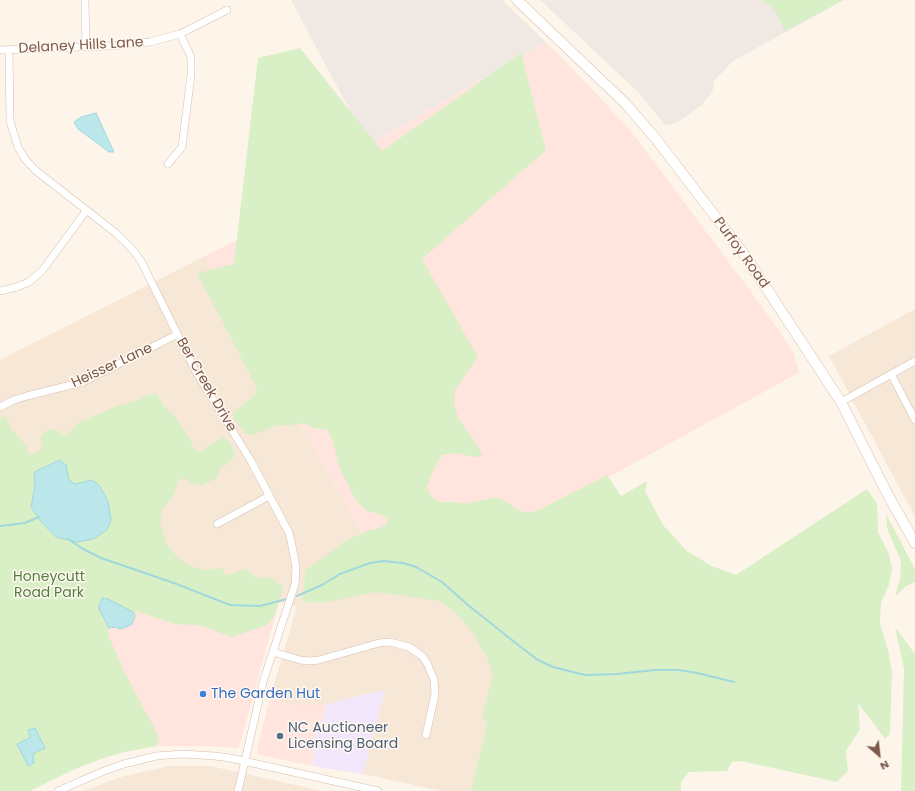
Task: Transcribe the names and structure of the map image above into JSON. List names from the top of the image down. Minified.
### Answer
{"streets":{"street":["Delaney Hills Lane","Purfoy Road","Heisser Lane","Ber Creek Drive"]},"crossings":[["Delaney Hills Lane","Ber Creek Drive"],["Heisser Lane","Ber Creek Drive"]],"parks":["Honeycutt Road Park"],"places":["The Garden Hut","NC Auctioneer Licensing Board"],"north":"bottom right"}
